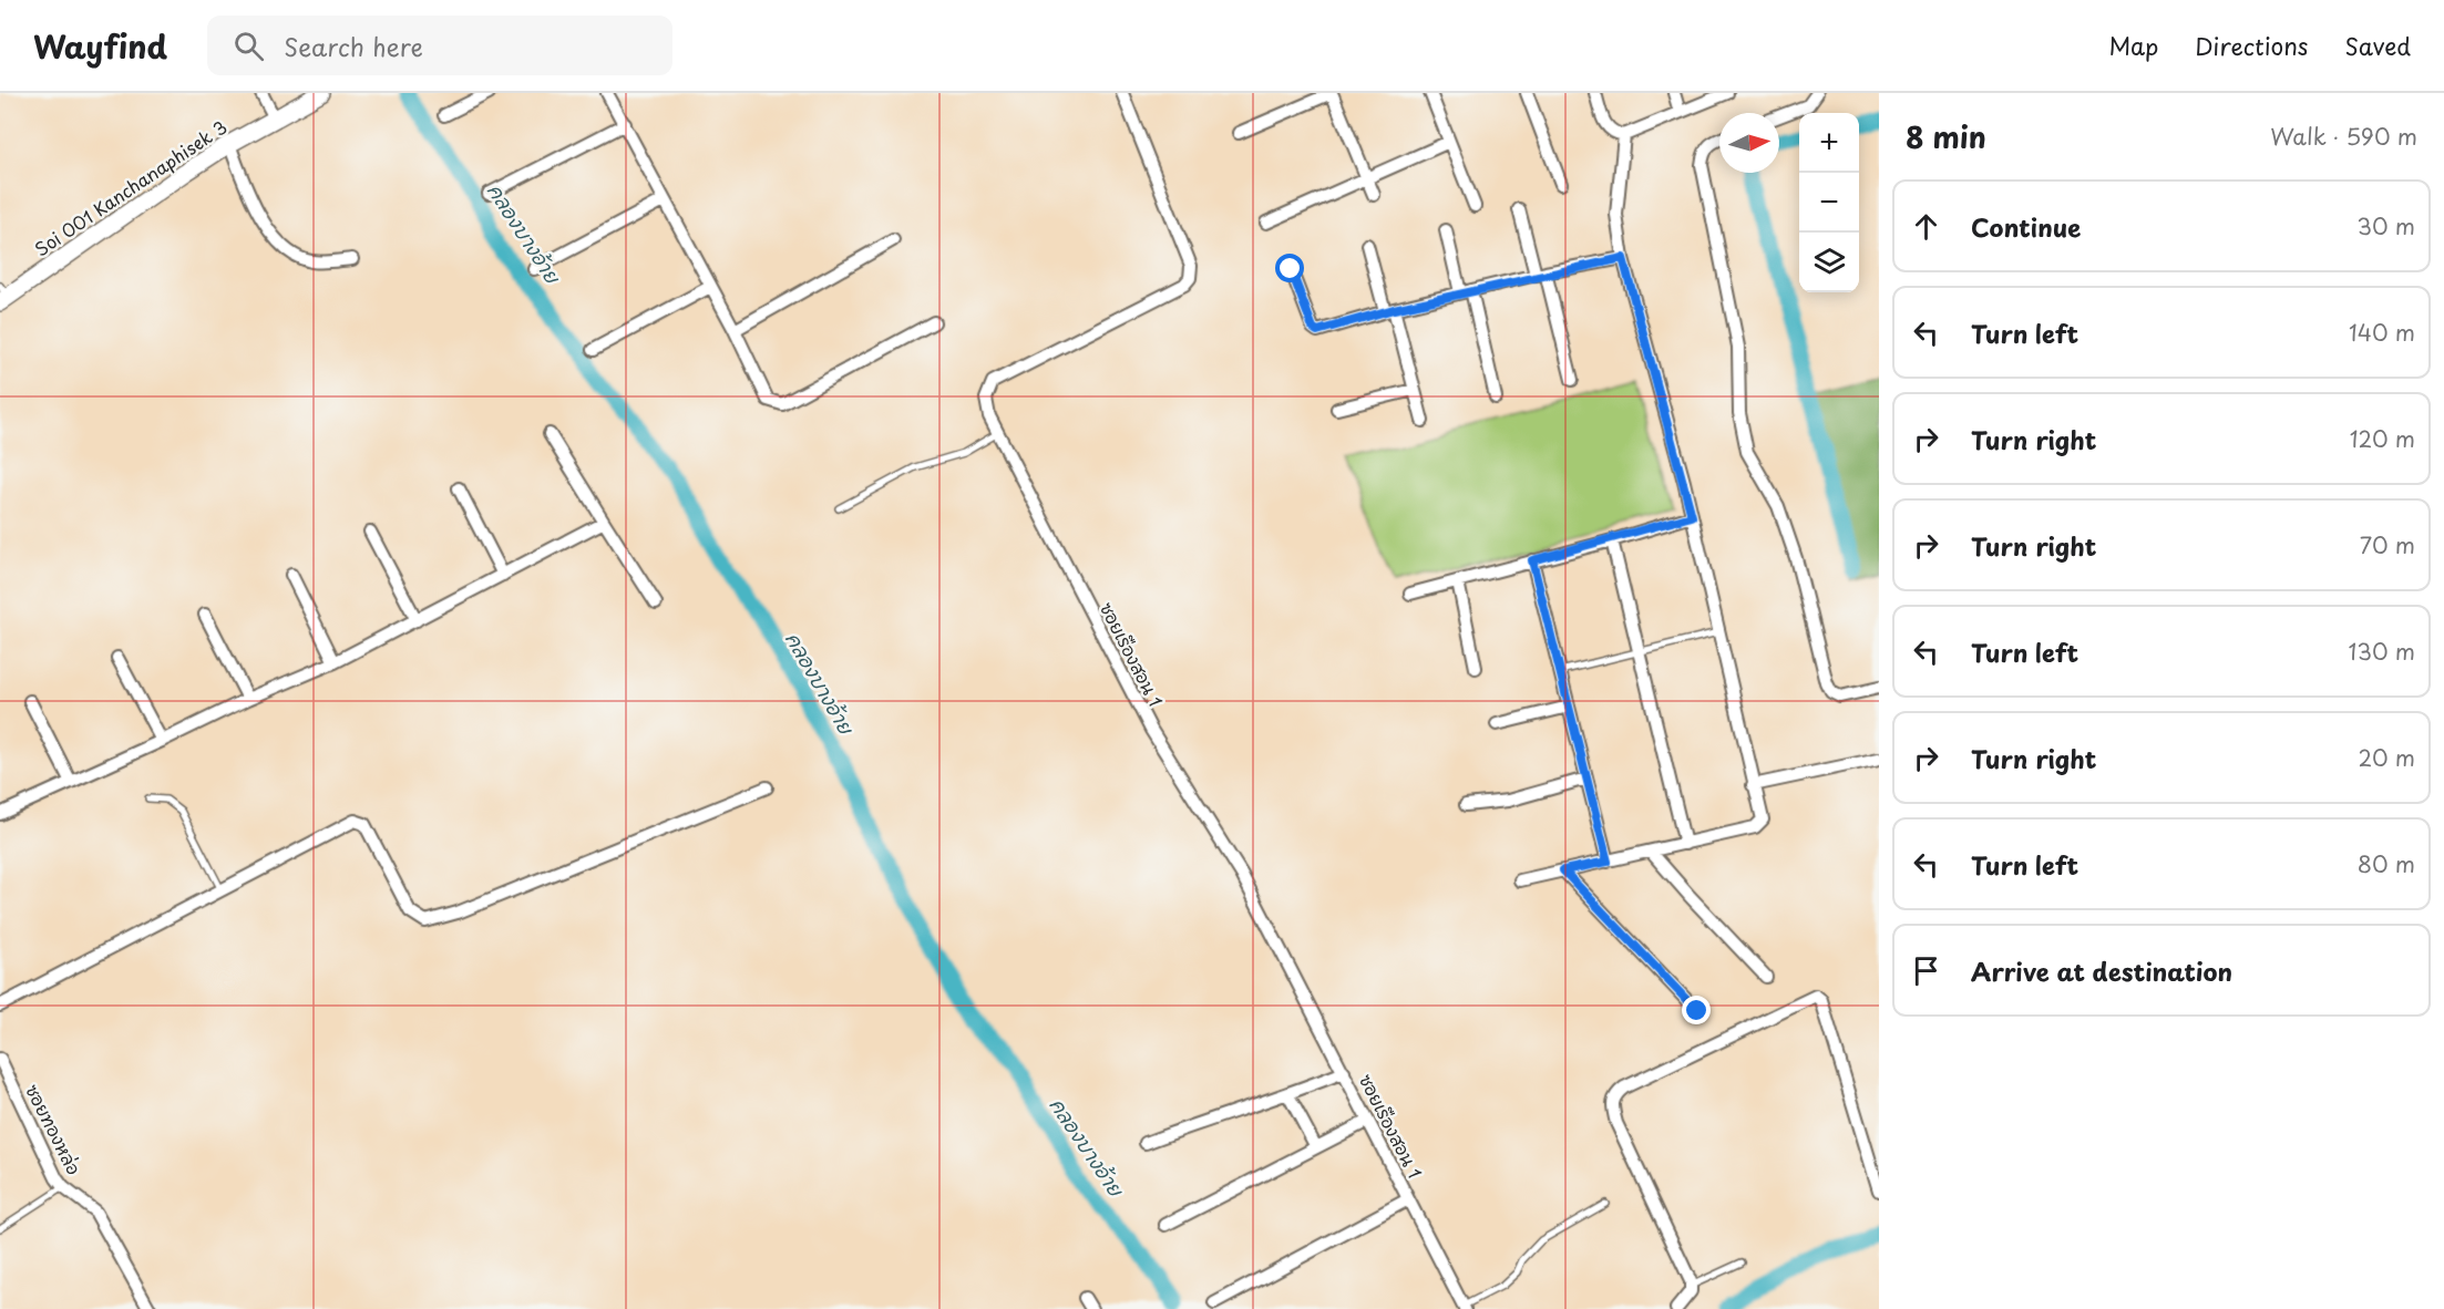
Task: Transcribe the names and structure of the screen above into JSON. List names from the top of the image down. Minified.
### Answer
{"streets":{"street":["Soi 001 Kanchanaphisek 3","ซอยเรืองสอน 1","ซอยทองหล่อ"]},"water":["คลองบางอ้าย"],"north":"right","page":{"header":"Wayfind","search":"Search here","nav":["Map","Directions","Saved"],"heading":["8 min","Walk · 590 m"],"map_buttons":["+","−"],"list":[["Continue","30 m"],["Turn left","140 m"],["Turn right","120 m"],["Turn right","70 m"],["Turn left","130 m"],["Turn right","20 m"],["Turn left","80 m"],"Arrive at destination"]}}
